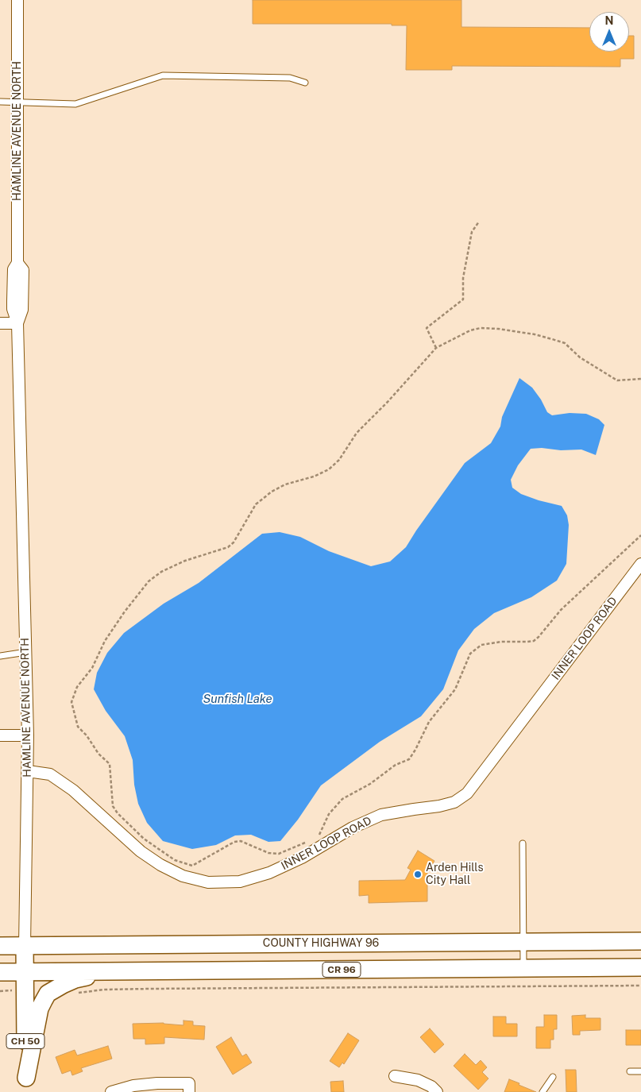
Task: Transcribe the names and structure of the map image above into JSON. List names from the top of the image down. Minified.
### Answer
{"streets":{"main road":["HAMLINE AVENUE NORTH","COUNTY HIGHWAY 96","CR 96","CH 50"],"street":["INNER LOOP ROAD"]},"crossings":[["HAMLINE AVENUE NORTH","INNER LOOP ROAD"],["HAMLINE AVENUE NORTH","COUNTY HIGHWAY 96"],["HAMLINE AVENUE NORTH","CR 96"]],"water":["Sunfish Lake"],"places":["Arden Hills City Hall"],"north":"top"}
